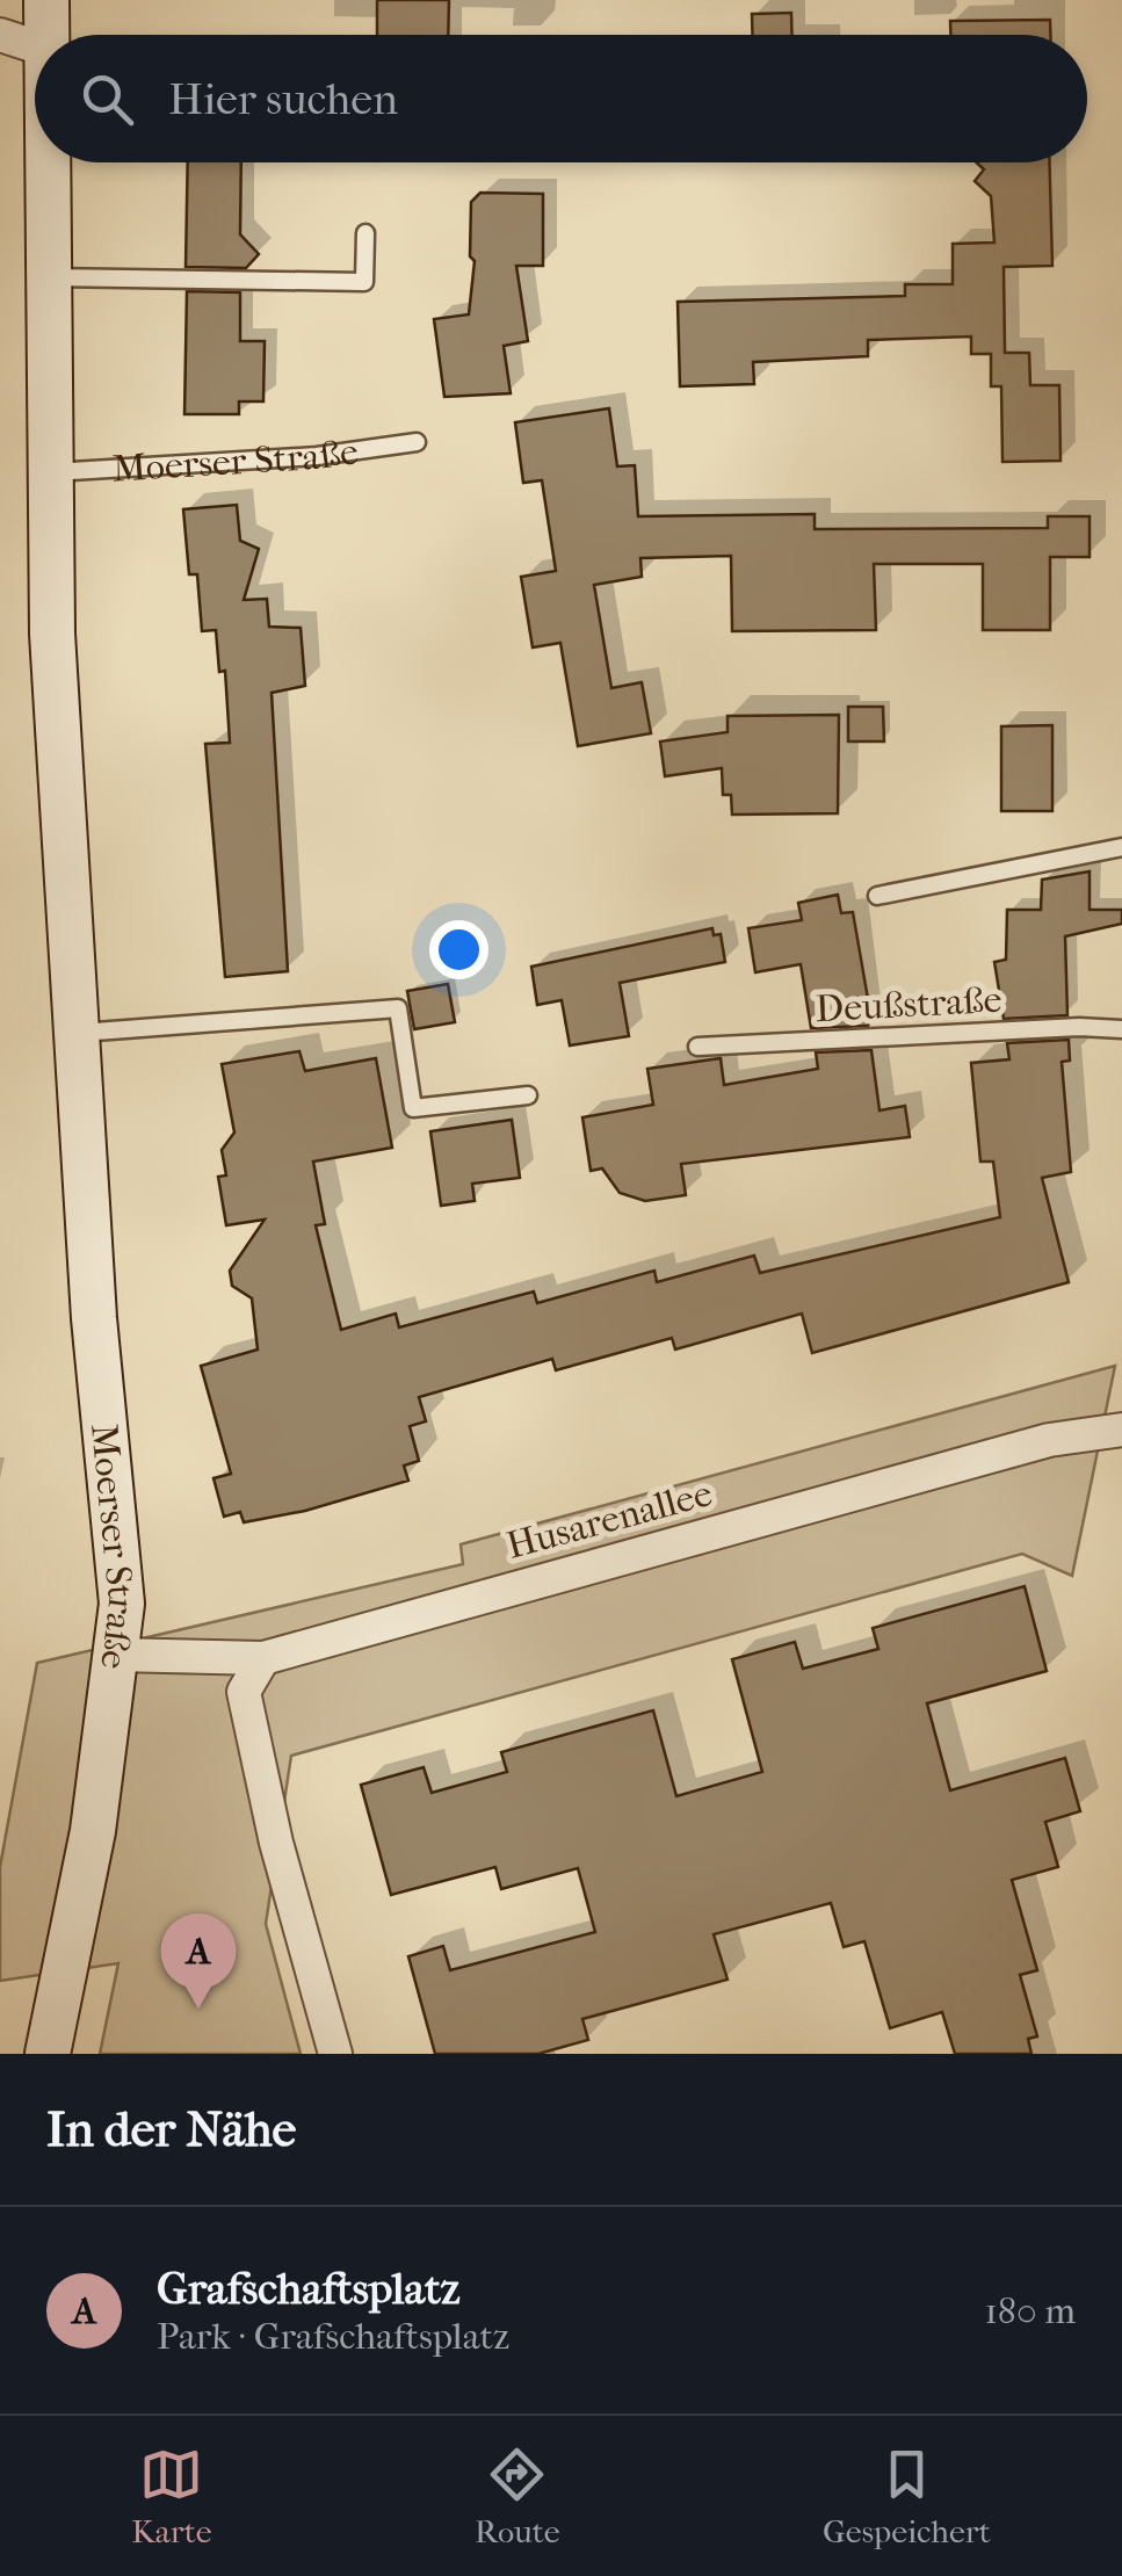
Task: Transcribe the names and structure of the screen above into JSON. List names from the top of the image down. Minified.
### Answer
{"streets":{"main road":["Moerser Straße"],"street":["Husarenallee"],"lane":["Deußstraße"]},"crossings":[["Moerser Straße","Husarenallee"]],"page":{"search":"Hier suchen","pins":"A","heading":"In der Nähe","list":[{"mark":"A","name":"Grafschaftsplatz","note":"Park · Grafschaftsplatz","value":"180 m"}],"nav":["Karte","Route","Gespeichert"]}}
